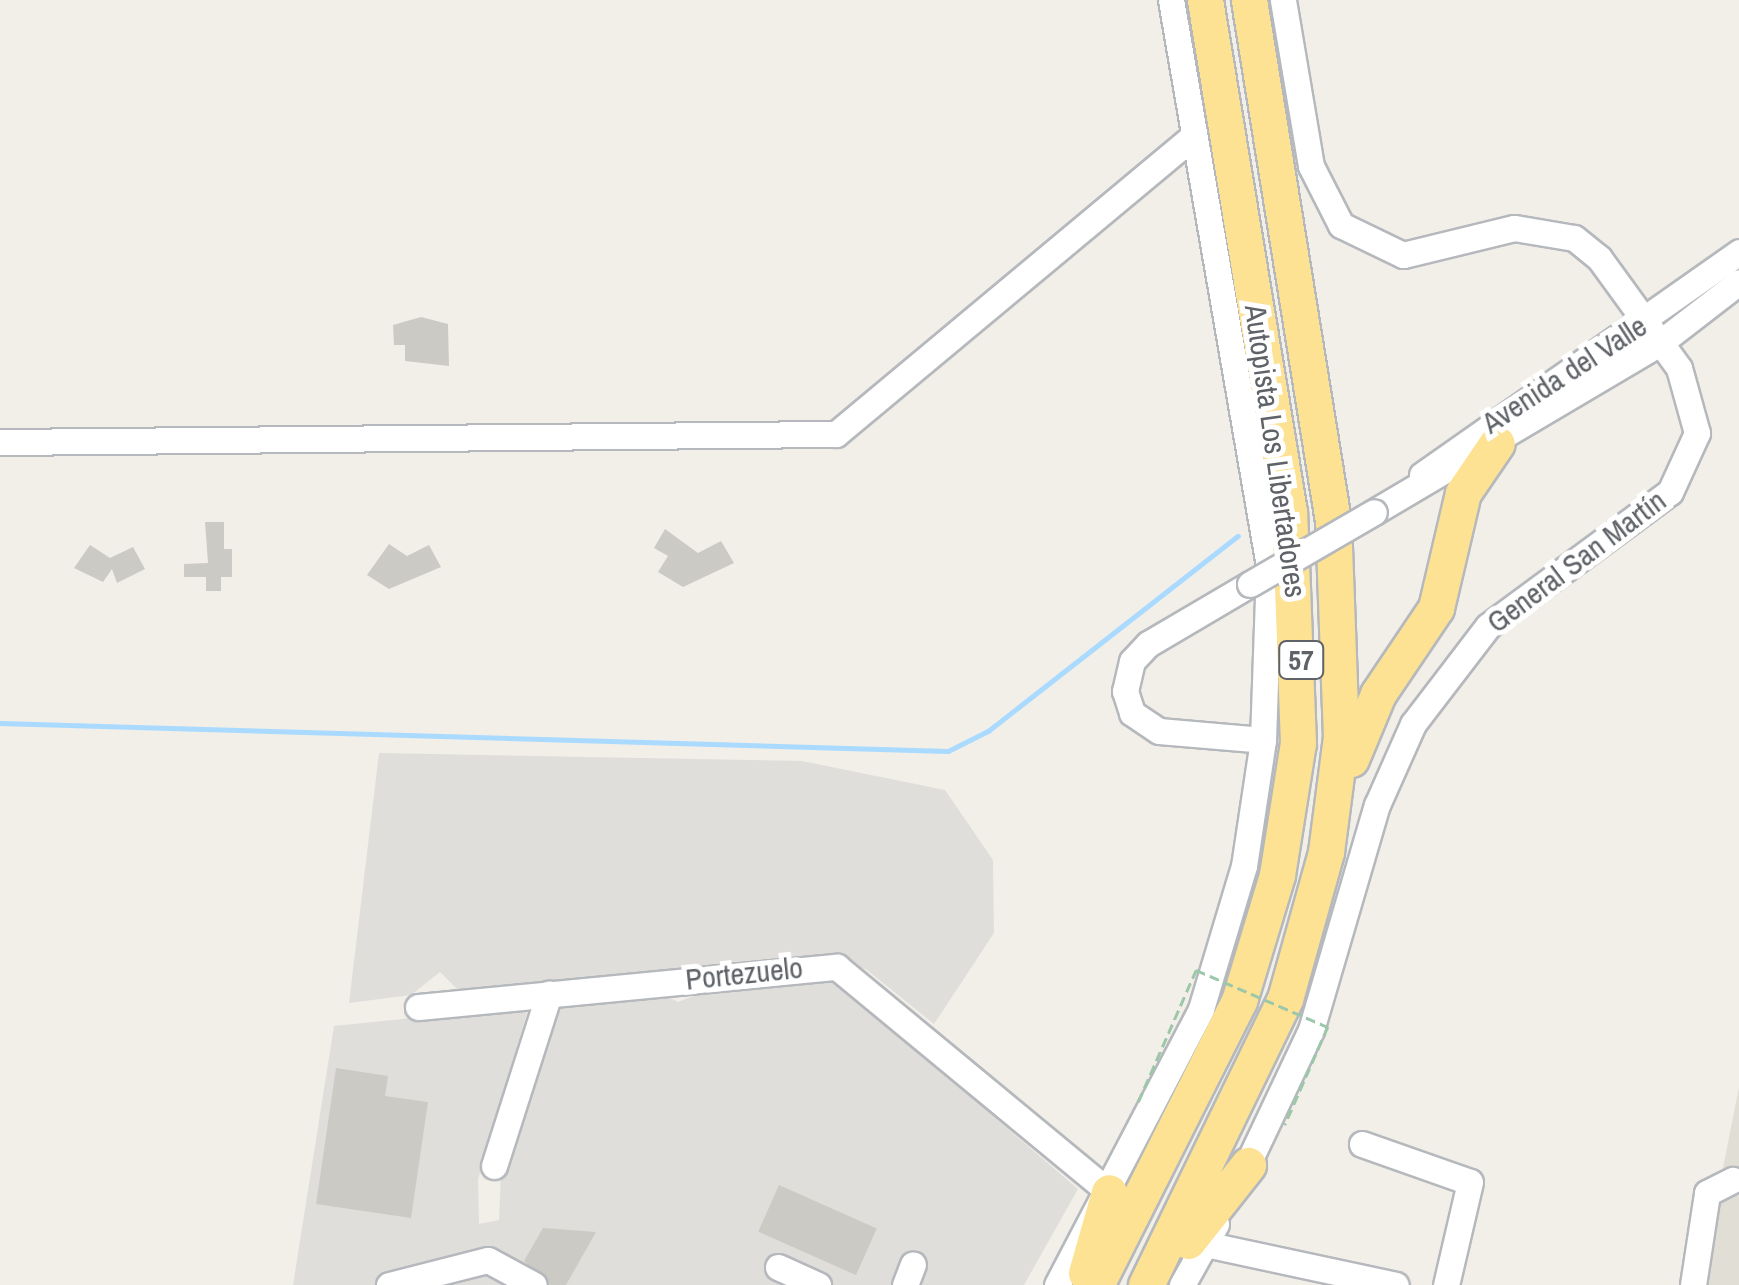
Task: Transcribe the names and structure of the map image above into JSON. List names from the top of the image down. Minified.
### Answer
{"streets":{"highway":["Autopista Los Libertadores","57"],"street":["Avenida del Valle","General San Martín","Portezuelo"]},"crossings":[["Avenida del Valle","General San Martín"]]}
